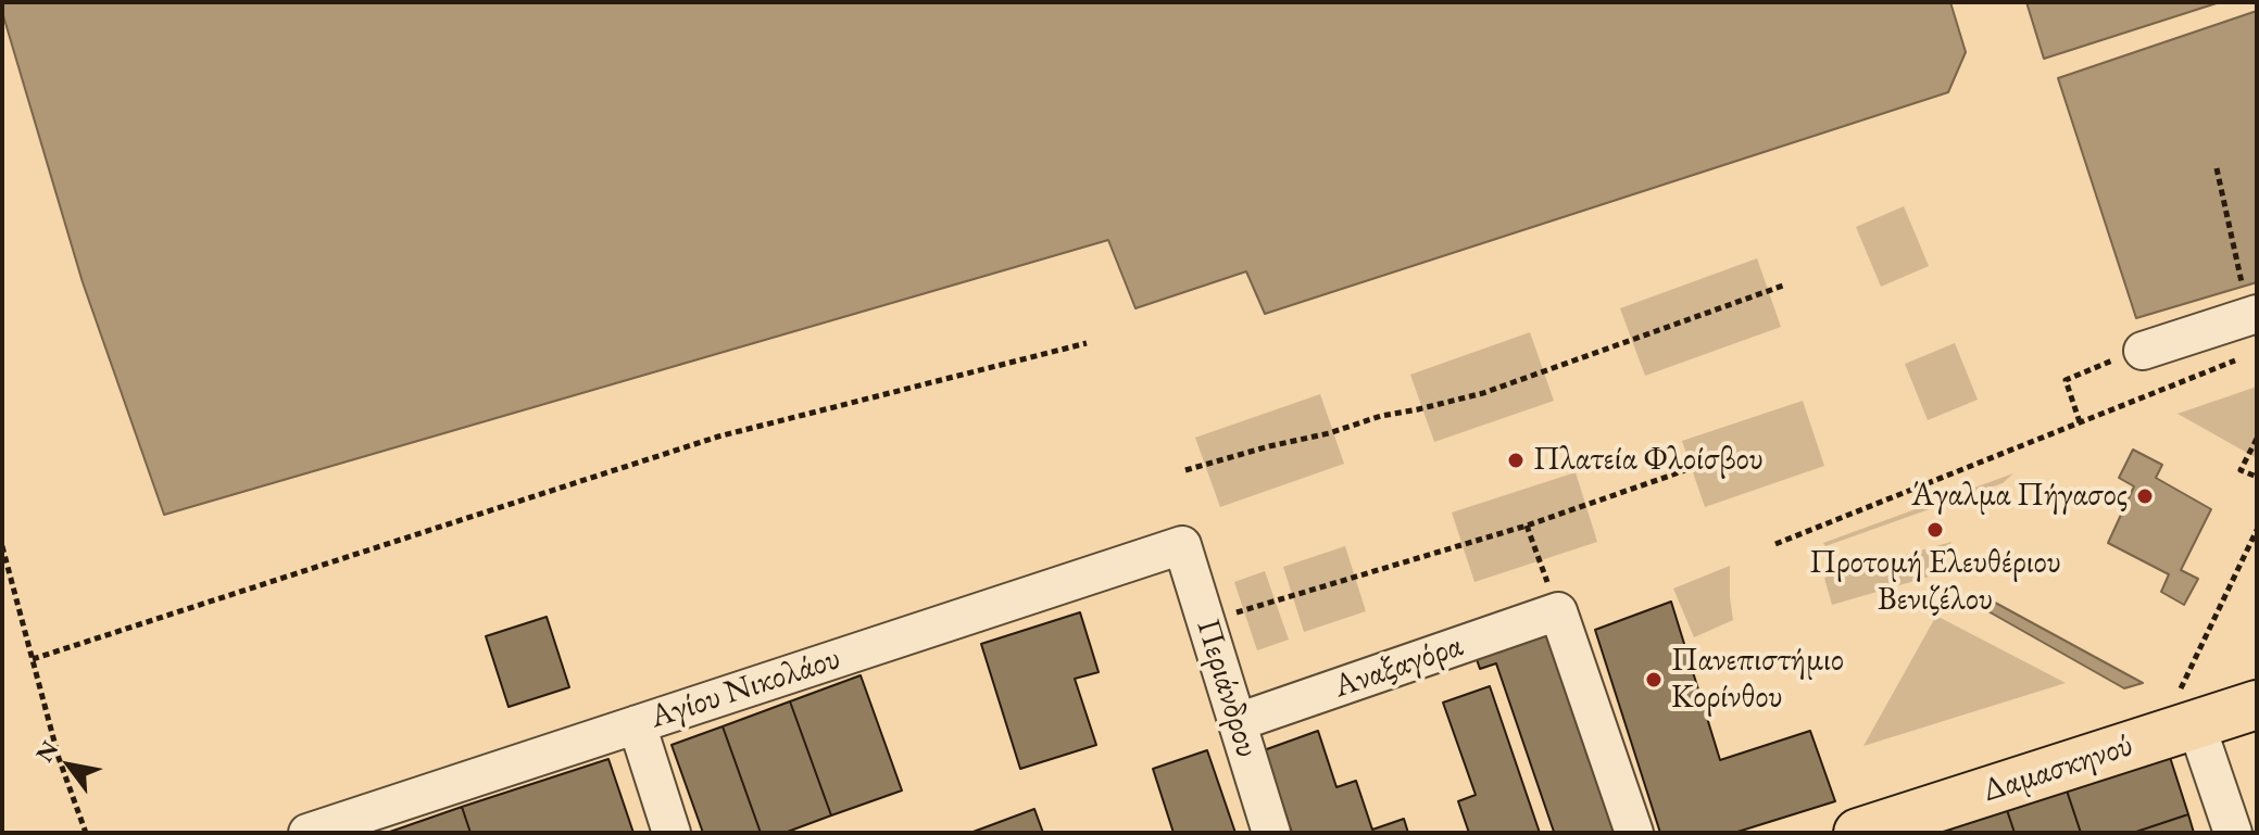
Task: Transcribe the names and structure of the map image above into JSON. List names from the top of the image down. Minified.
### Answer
{"streets":{"main road":["Δαμασκηνού"],"street":["Αναξαγόρα","Αγίου Νικολάου","Περιάνδρου"]},"crossings":[["Αναξαγόρα","Περιάνδρου"],["Αγίου Νικολάου","Περιάνδρου"]],"places":["Πλατεία Φλοίσβου","Άγαλμα Πήγασος","Προτομή Ελευθέριου Βενιζέλου","Πανεπιστήμιο Κορίνθου"],"north":"top left"}
